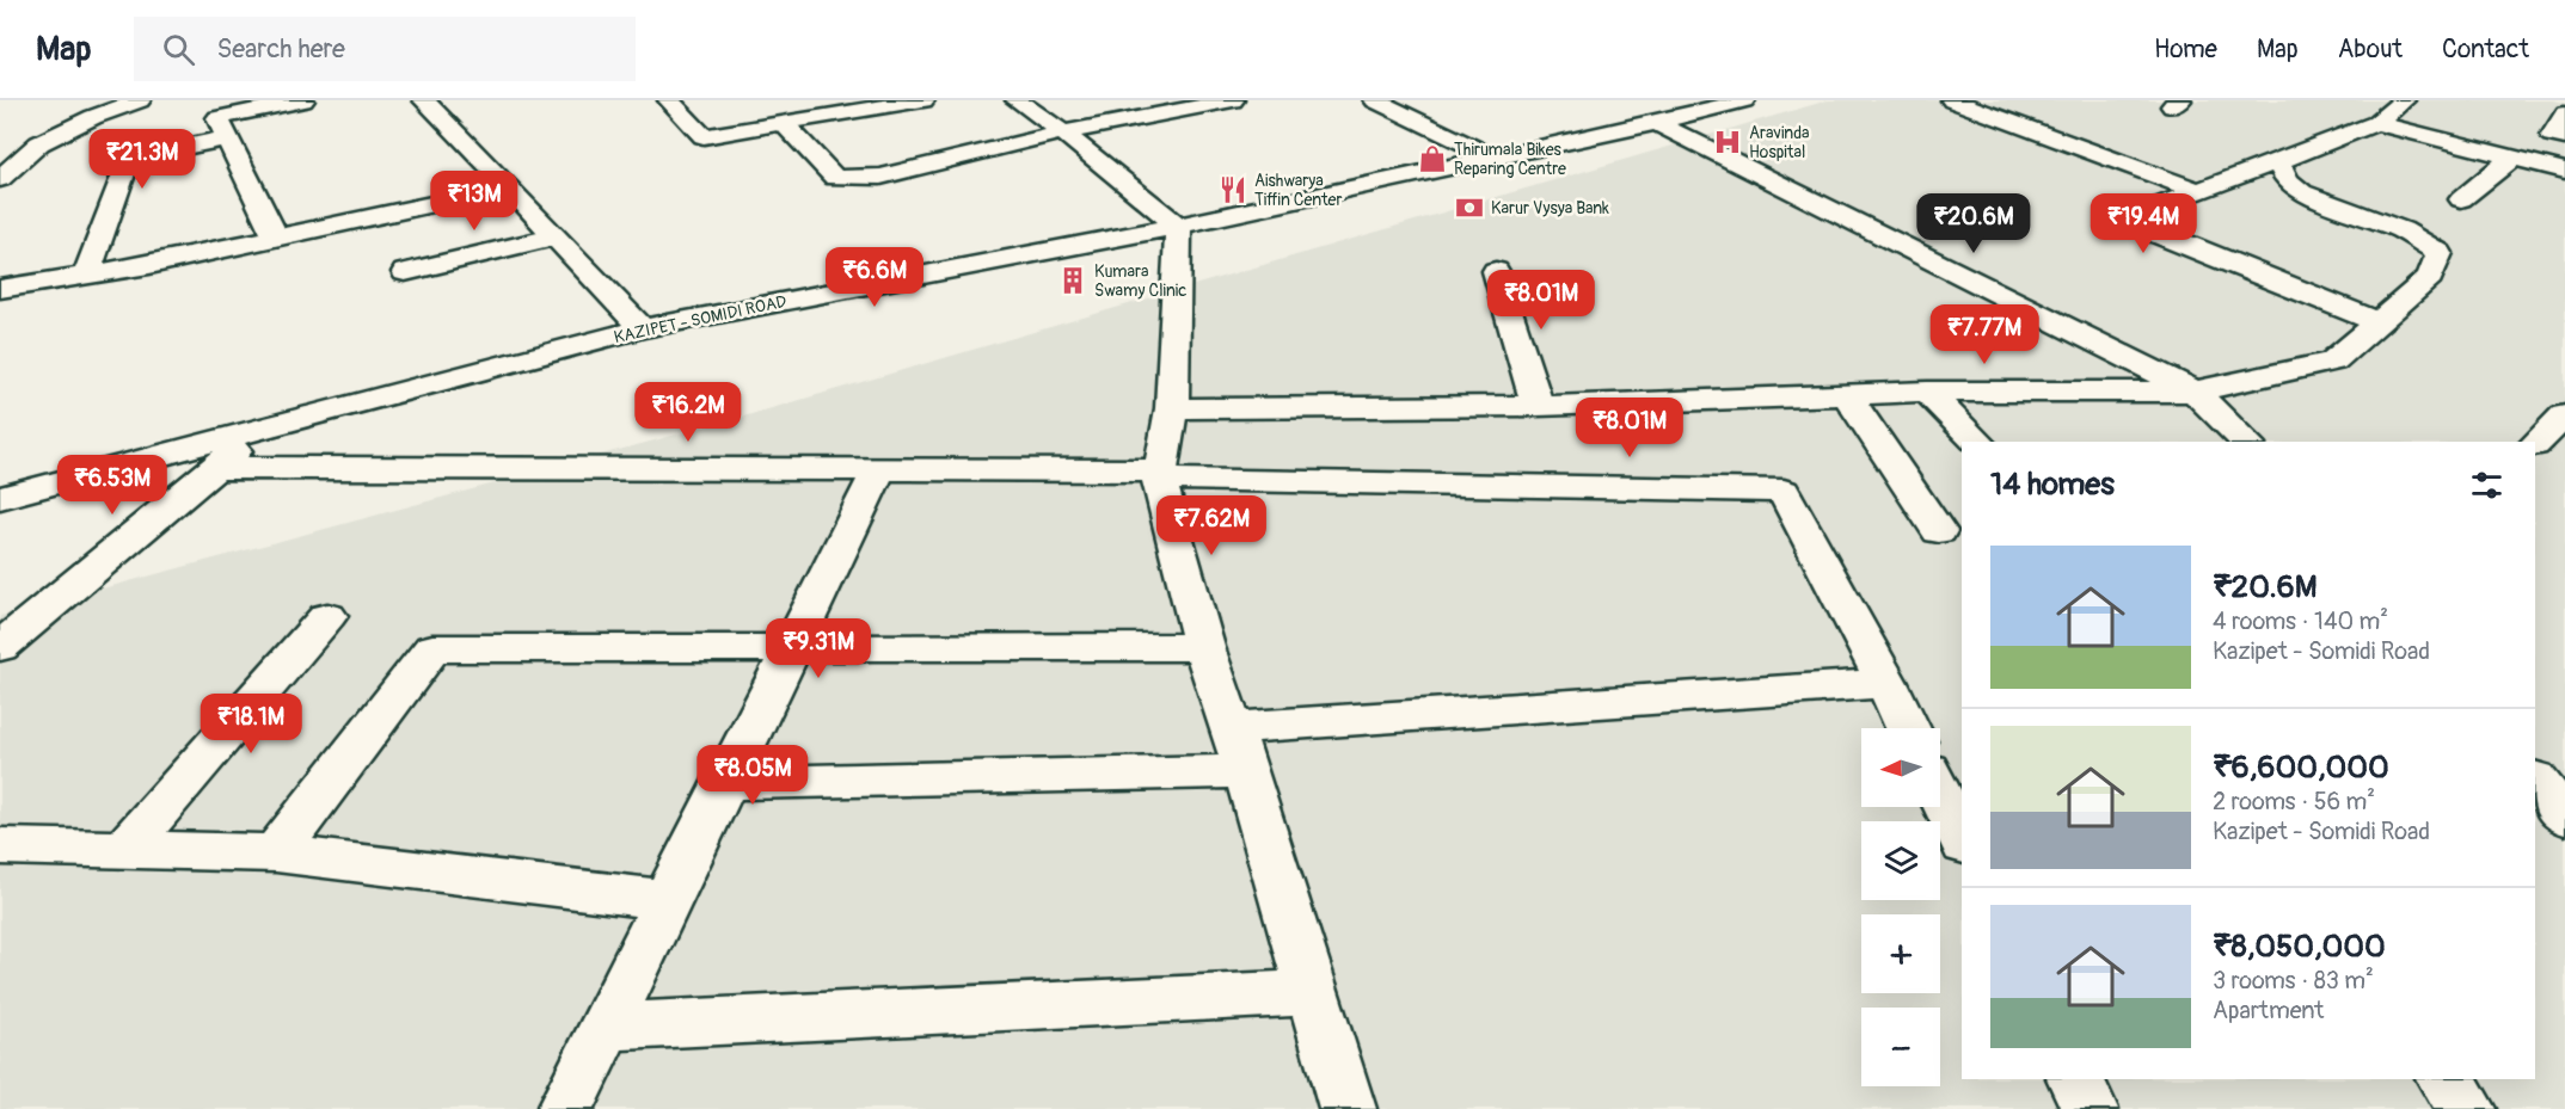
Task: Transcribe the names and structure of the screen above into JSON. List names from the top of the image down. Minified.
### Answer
{"streets":{"street":["KAZIPET - SOMIDI ROAD"]},"places":{"hospital":["Aravinda Hospital"],"shop":["Thirumala Bikes Reparing Centre"],"restaurant":["Aishwarya Tiffin Center"],"bank":["Karur Vysya Bank"],"building":["Kumara Swamy Clinic"]},"north":"left","page":{"header":"Map","search":"Search here","nav":["Home","Map","About","Contact"],"price":["₹21.3M","₹13M","₹20.6M","₹19.4M","₹6.6M","₹8.01M","₹7.77M","₹16.2M","₹8.01M","₹6.53M","₹7.62M","₹9.31M","₹18.1M","₹8.05M"],"heading":"14 homes","list":[{"name":"₹20.6M","note":"4 rooms · 140 m² · Kazipet - Somidi Road"},{"name":"₹6,600,000","note":"2 rooms · 56 m² · Kazipet - Somidi Road"},{"name":"₹8,050,000","note":"3 rooms · 83 m² · Apartment"}],"map_buttons":["+","−"]}}
